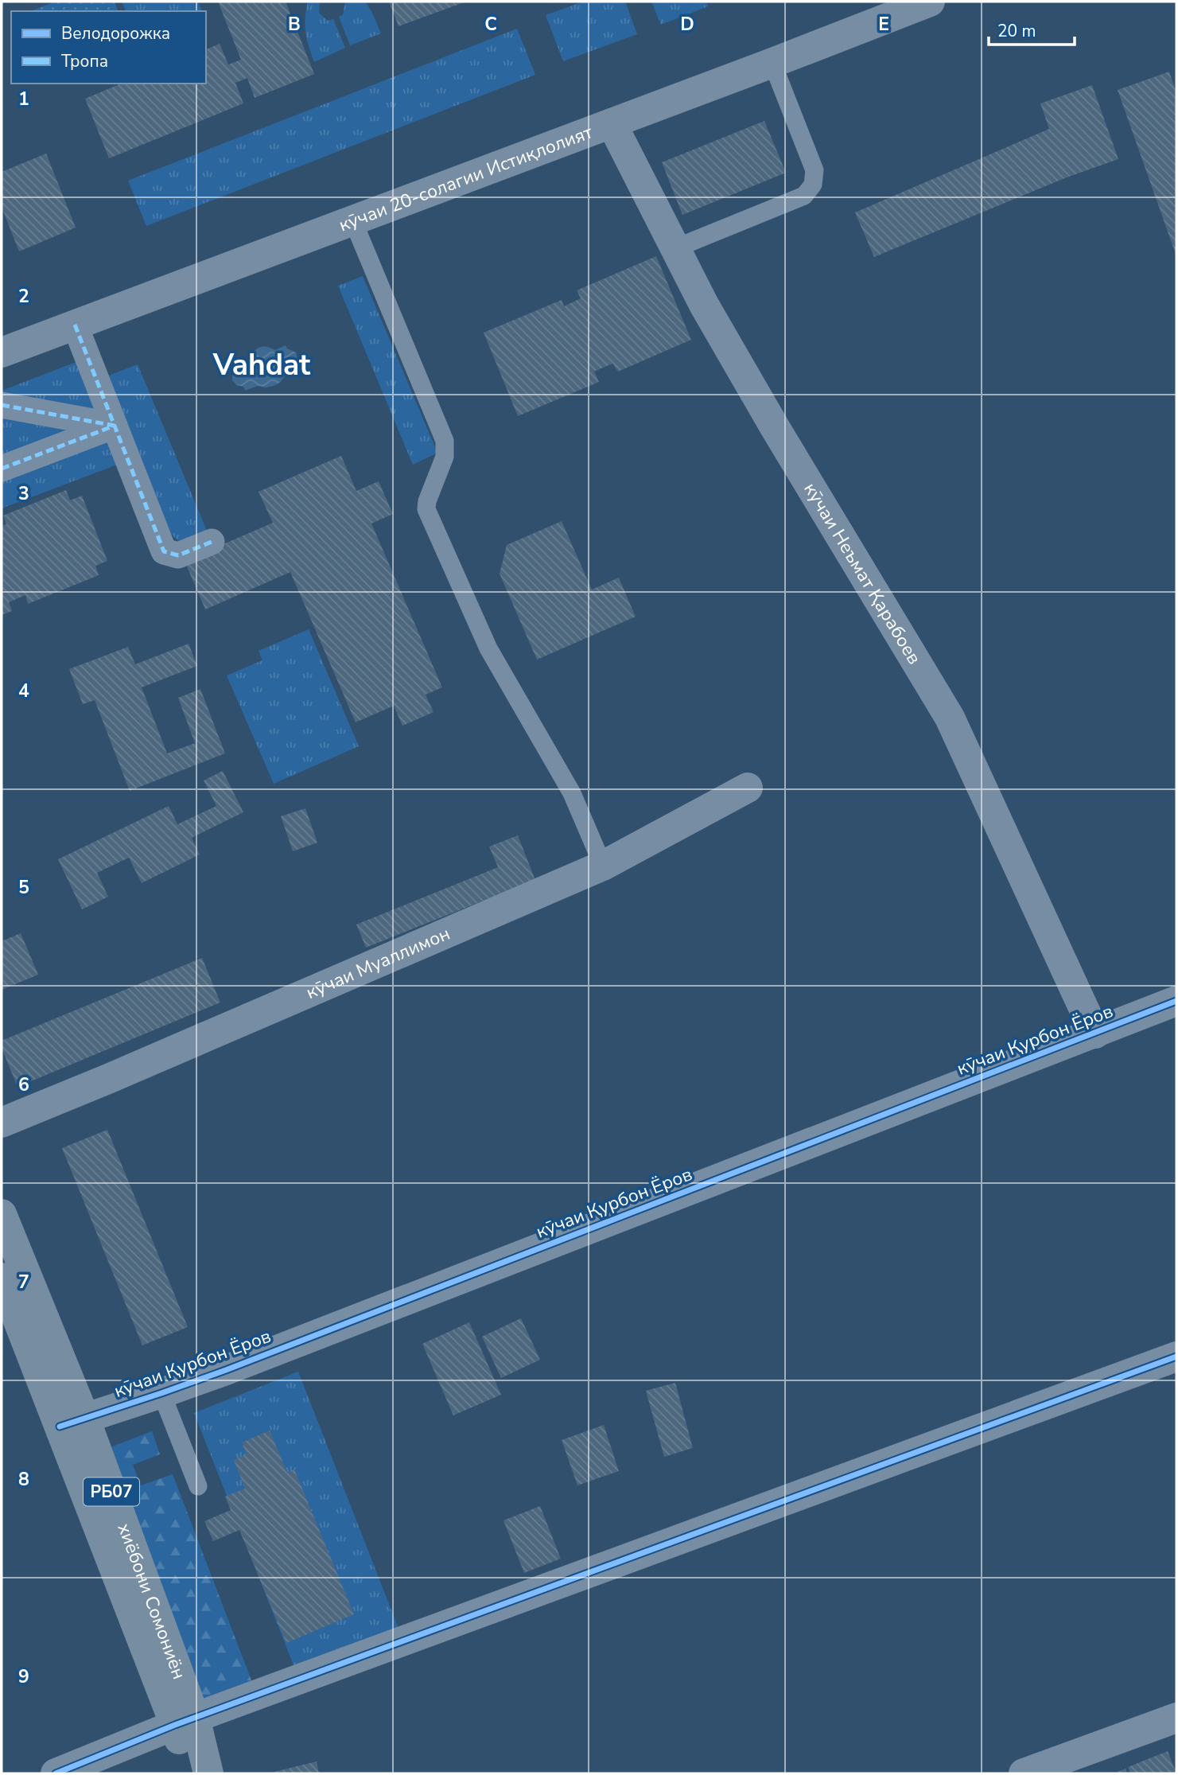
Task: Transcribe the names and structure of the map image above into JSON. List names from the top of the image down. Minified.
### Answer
{"streets":{"highway":["РБ07"],"street":["кӯчаи 20-солагии Истиқлолият","кӯчаи Неъмат Қарабоев","кӯчаи Муаллимон","кӯчаи Қурбон Ёров"]},"crossings":[["кӯчаи 20-солагии Истиқлолият","кӯчаи Неъмат Қарабоев"],["кӯчаи Неъмат Қарабоев","кӯчаи Қурбон Ёров"],["кӯчаи Қурбон Ёров","РБ07"]],"districts":["Vahdat"],"legend":["Велодорожка","Тропа"],"scale_bar":"20 m","grid":{"columns":["B","C","D","E"],"rows":["1","2","3","4","5","6","7","8","9"]}}
